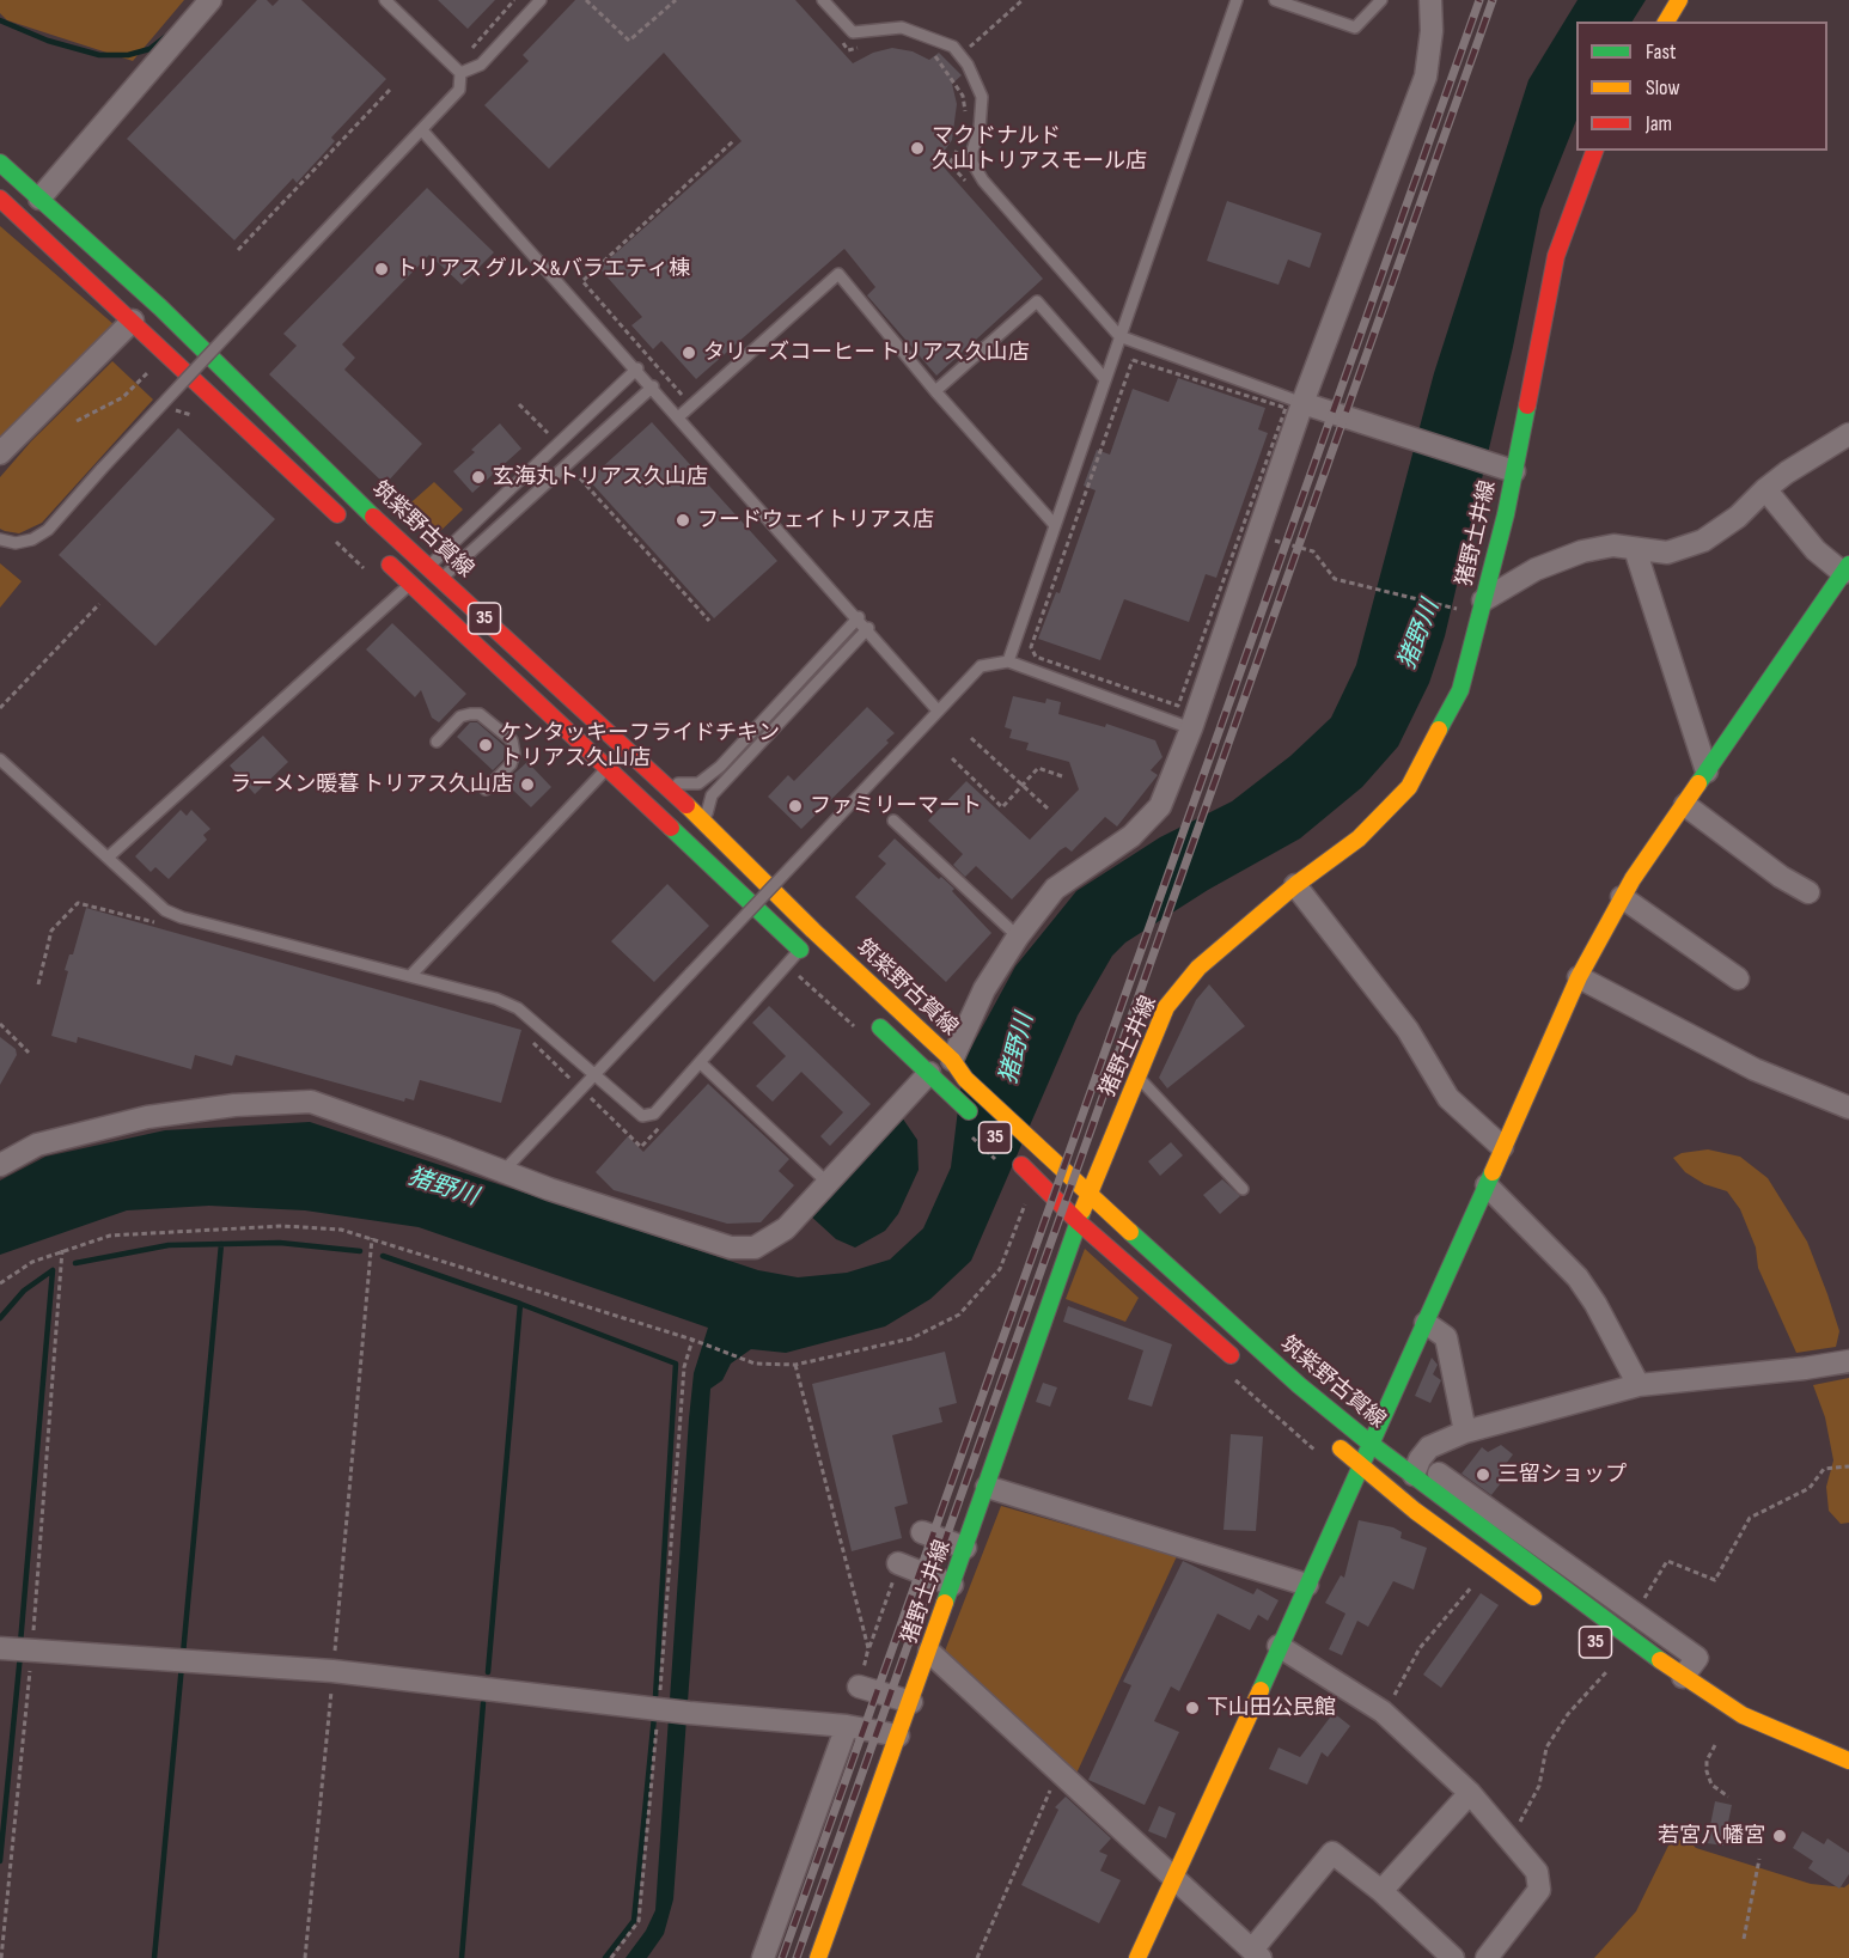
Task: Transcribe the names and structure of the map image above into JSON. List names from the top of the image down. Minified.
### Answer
{"streets":{"main road":["筑紫野古賀線","猪野土井線","35"]},"crossings":[["筑紫野古賀線","猪野土井線"],["猪野土井線","35"]],"water":["猪野川"],"places":["マクドナルド 久山トリアスモール店","トリアス グルメ&バラエティ棟","タリーズコーヒー トリアス久山店","玄海丸トリアス久山店","フードウェイトリアス店","ケンタッキーフライドチキン トリアス久山店","ラーメン暖暮 トリアス久山店","ファミリーマート","三留ショップ","下山田公民館","若宮八幡宮"],"legend":["Fast","Slow","Jam"]}
